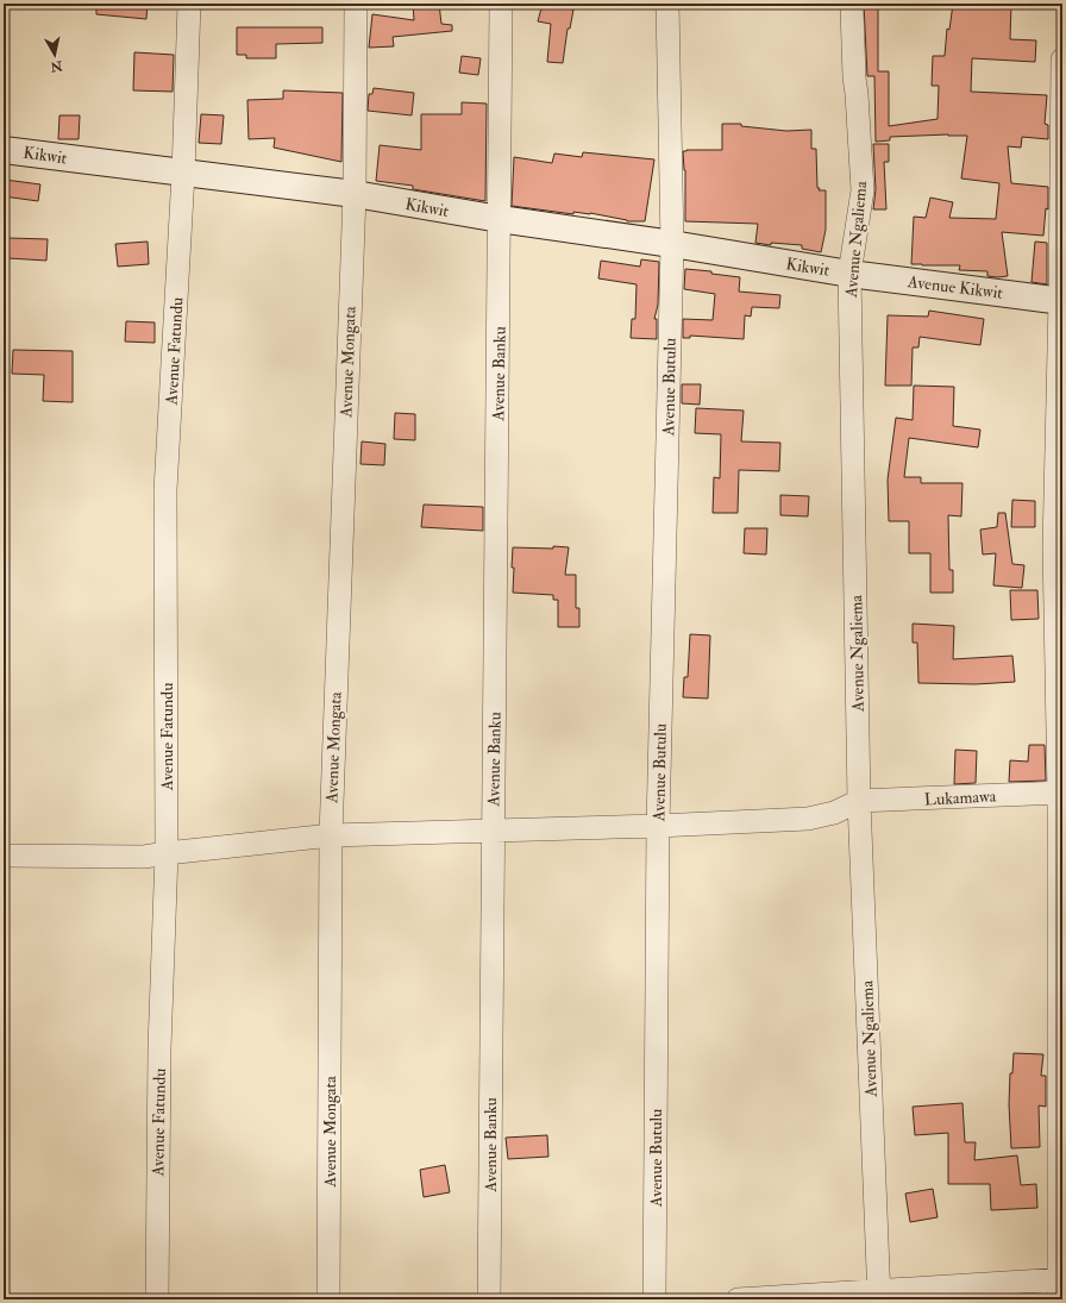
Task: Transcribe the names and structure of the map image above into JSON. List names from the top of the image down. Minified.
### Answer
{"streets":{"main road":["Kikwit","Avenue Kikwit"],"street":["Avenue Ngaliema","Avenue Fatundu","Avenue Mongata","Avenue Banku","Avenue Butulu","Lukamawa"]},"crossings":[["Kikwit","Avenue Ngaliema"],["Kikwit","Avenue Kikwit"],["Kikwit","Avenue Fatundu"],["Kikwit","Avenue Mongata"],["Kikwit","Avenue Banku"],["Kikwit","Avenue Butulu"],["Avenue Ngaliema","Avenue Kikwit"],["Avenue Ngaliema","Lukamawa"]],"north":"bottom"}
